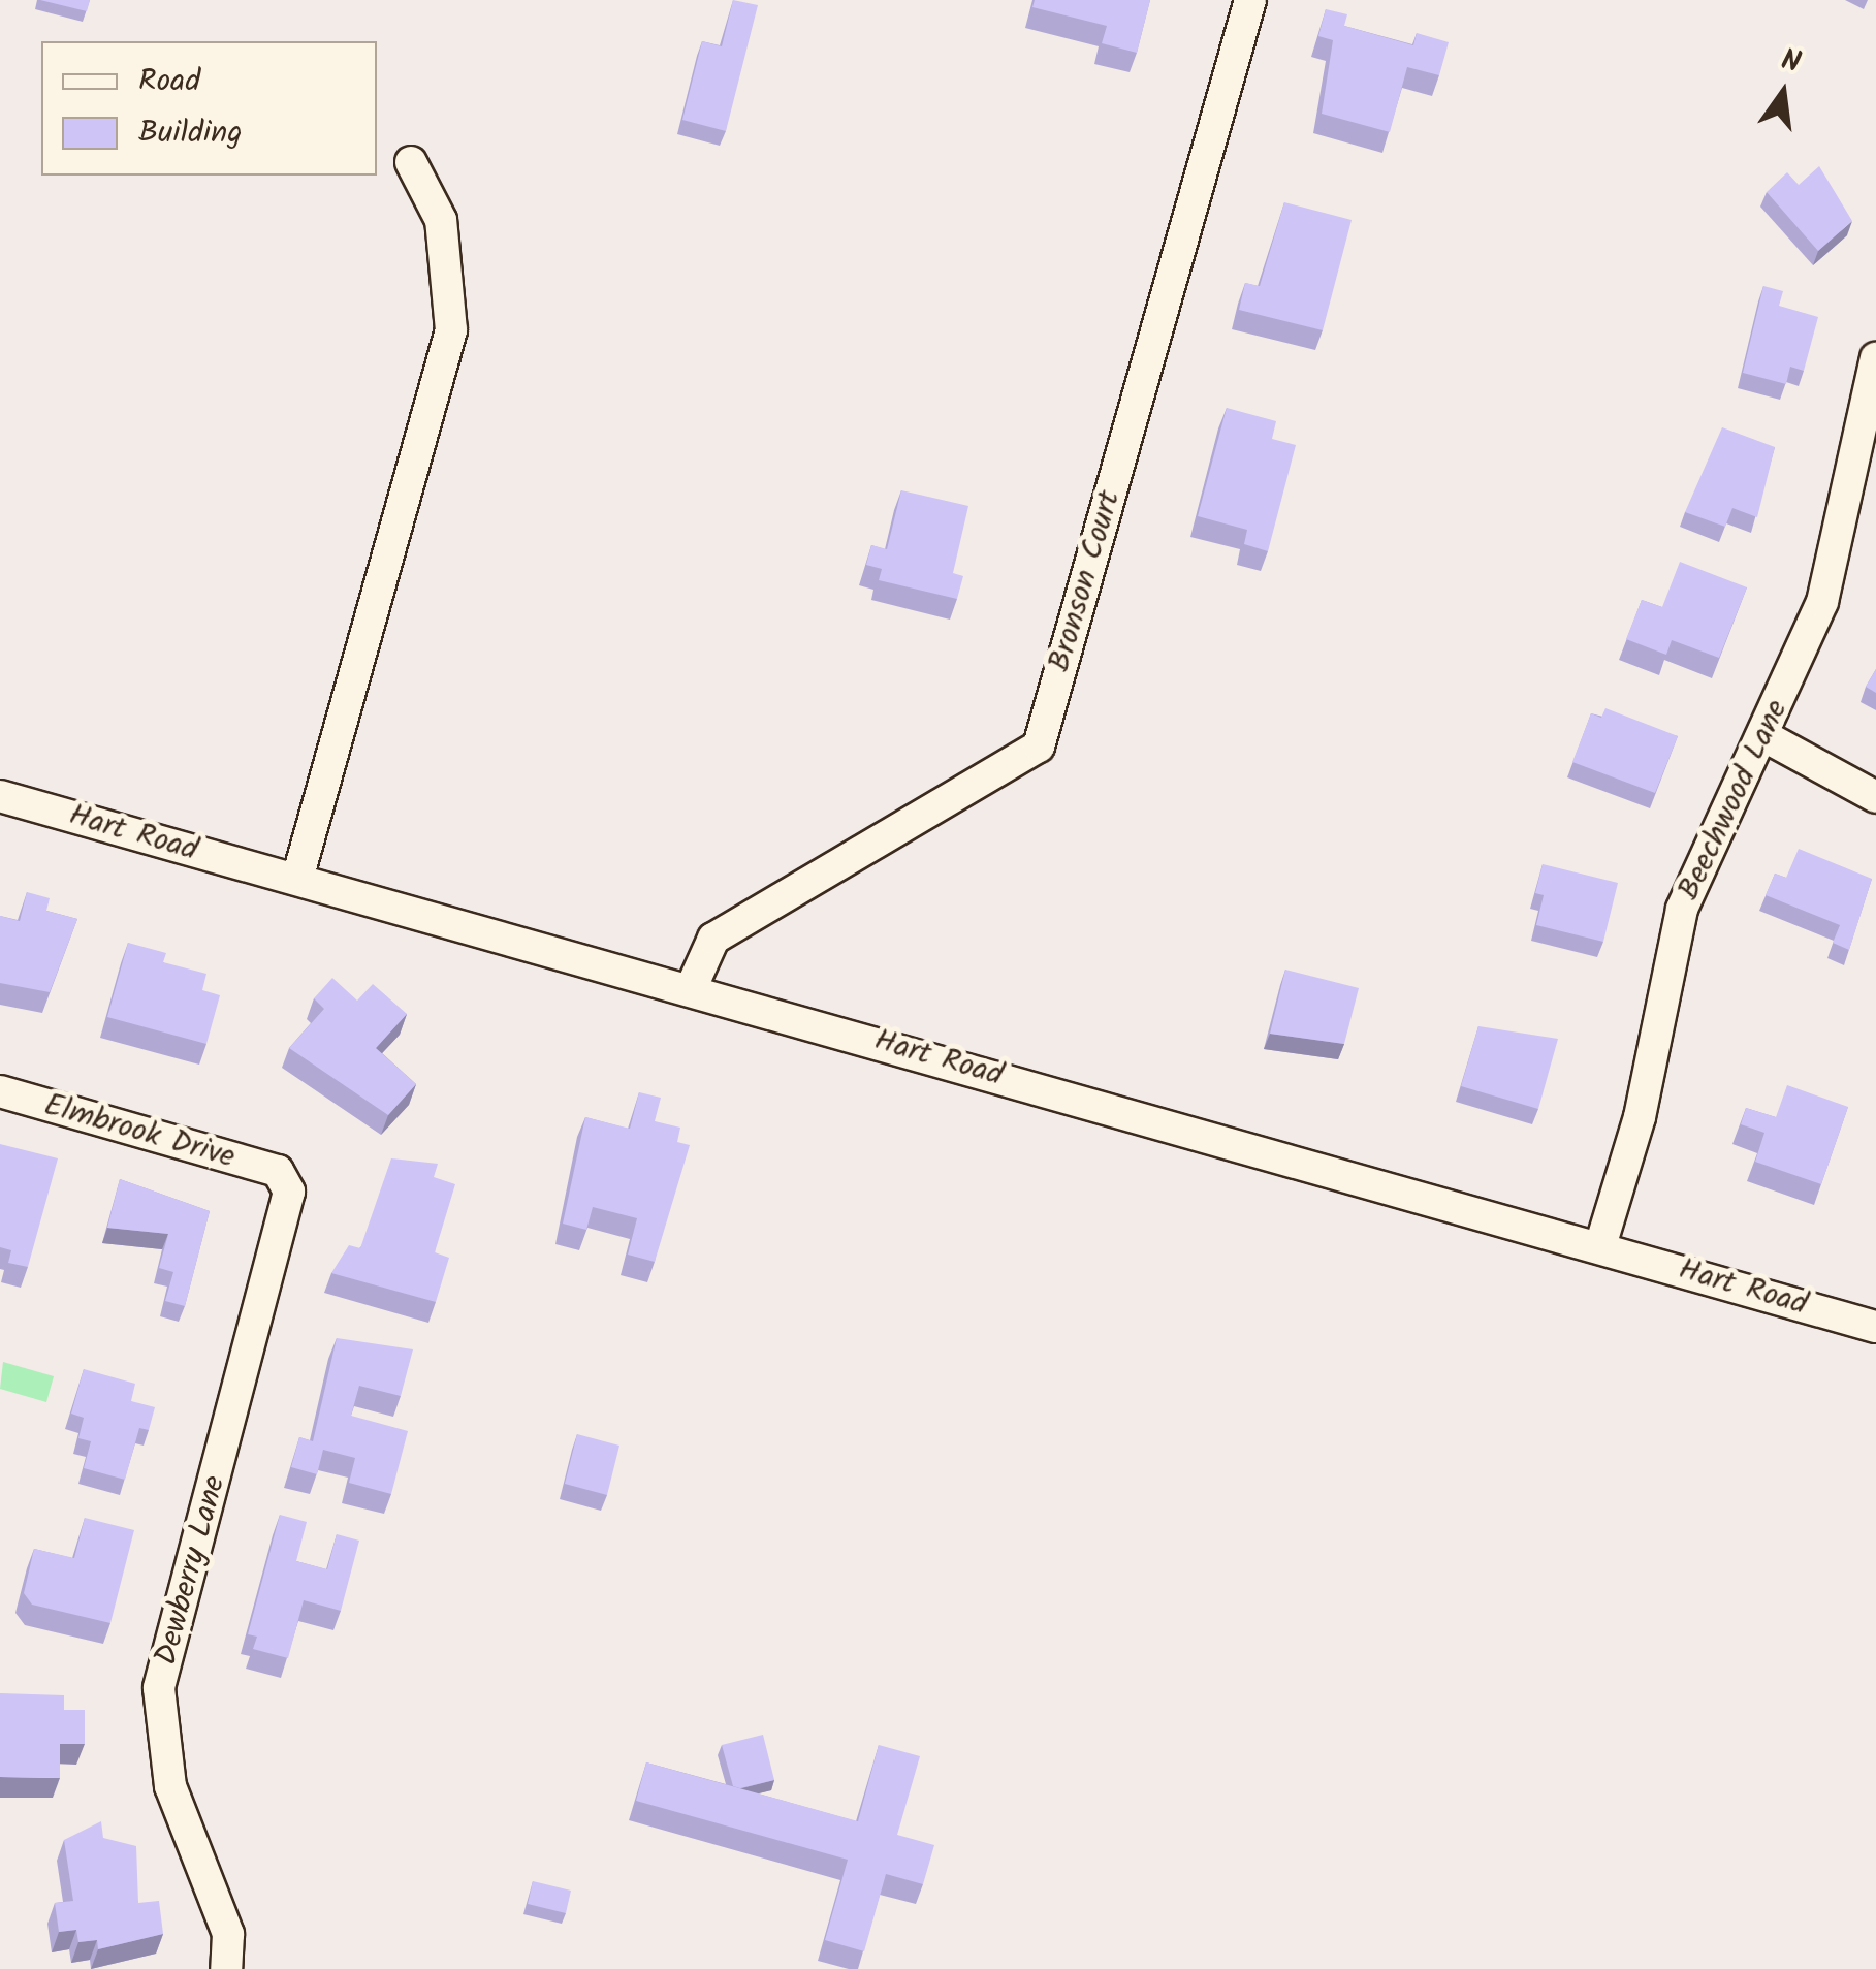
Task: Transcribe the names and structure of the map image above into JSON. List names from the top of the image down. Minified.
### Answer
{"streets":{"street":["Bronson Court","Beechwood Lane","Hart Road","Elmbrook Drive","Dewberry Lane"]},"crossings":[["Bronson Court","Hart Road"],["Beechwood Lane","Hart Road"],["Elmbrook Drive","Dewberry Lane"]],"legend":["Road","Building"],"north":"top"}
